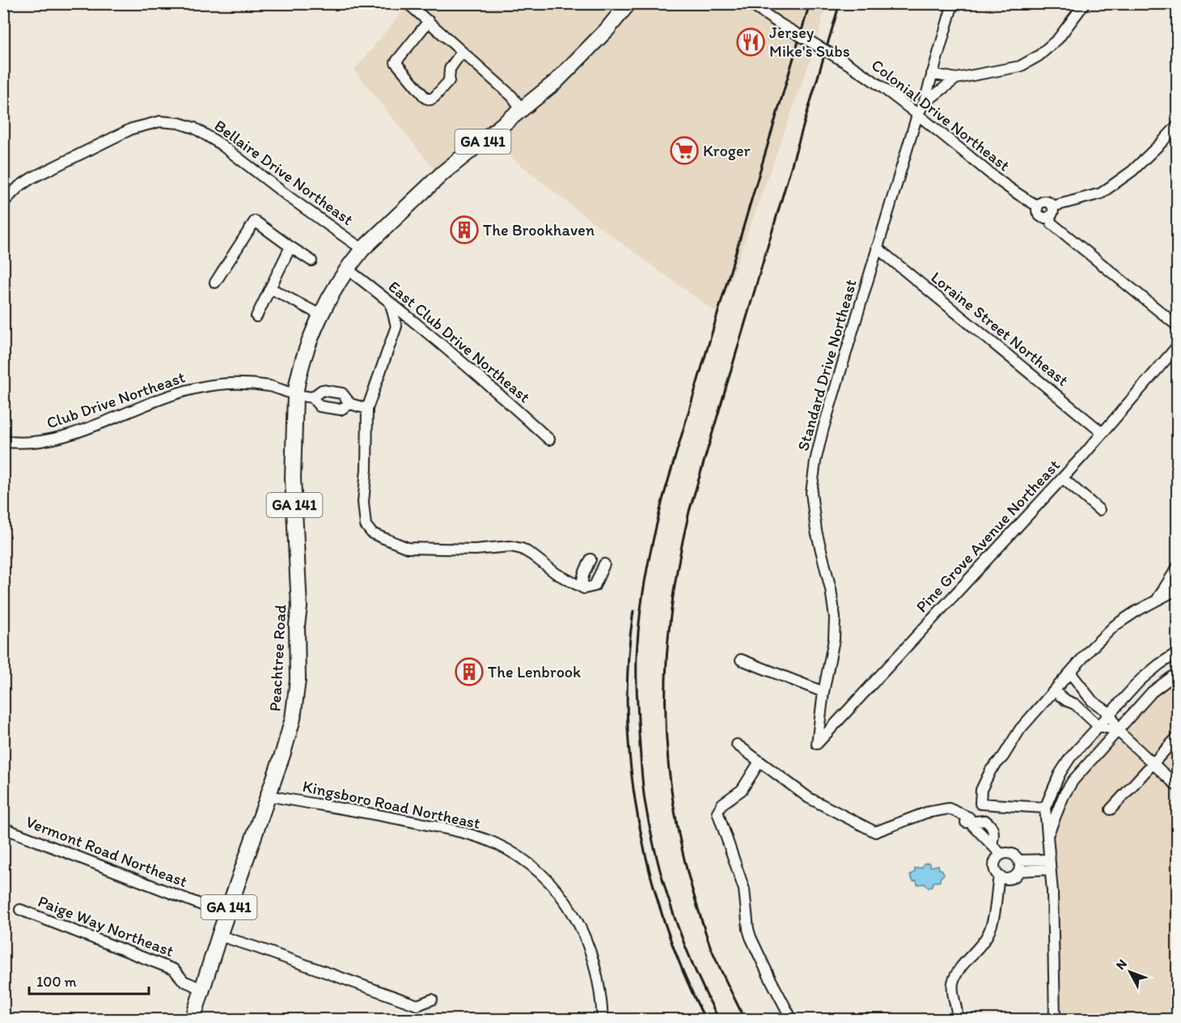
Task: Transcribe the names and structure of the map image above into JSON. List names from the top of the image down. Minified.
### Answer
{"streets":{"highway":["GA 141","Peachtree Road"],"street":["Colonial Drive Northeast","Bellaire Drive Northeast","Loraine Street Northeast","East Club Drive Northeast","Standard Drive Northeast","Club Drive Northeast","Pine Grove Avenue Northeast","Kingsboro Road Northeast","Vermont Road Northeast","Paige Way Northeast"]},"crossings":[["Colonial Drive Northeast","Standard Drive Northeast"],["GA 141","Bellaire Drive Northeast"],["GA 141","East Club Drive Northeast"],["GA 141","Peachtree Road"],["Loraine Street Northeast","Standard Drive Northeast"],["Loraine Street Northeast","Pine Grove Avenue Northeast"],["Standard Drive Northeast","Pine Grove Avenue Northeast"],["Club Drive Northeast","Peachtree Road"],["Peachtree Road","Kingsboro Road Northeast"],["Peachtree Road","Vermont Road Northeast"],["Peachtree Road","Paige Way Northeast"]],"places":{"restaurant":["Jersey Mike's Subs"],"supermarket":["Kroger"],"building":["The Brookhaven","The Lenbrook"]},"scale_bar":"100 m","north":"top left"}
